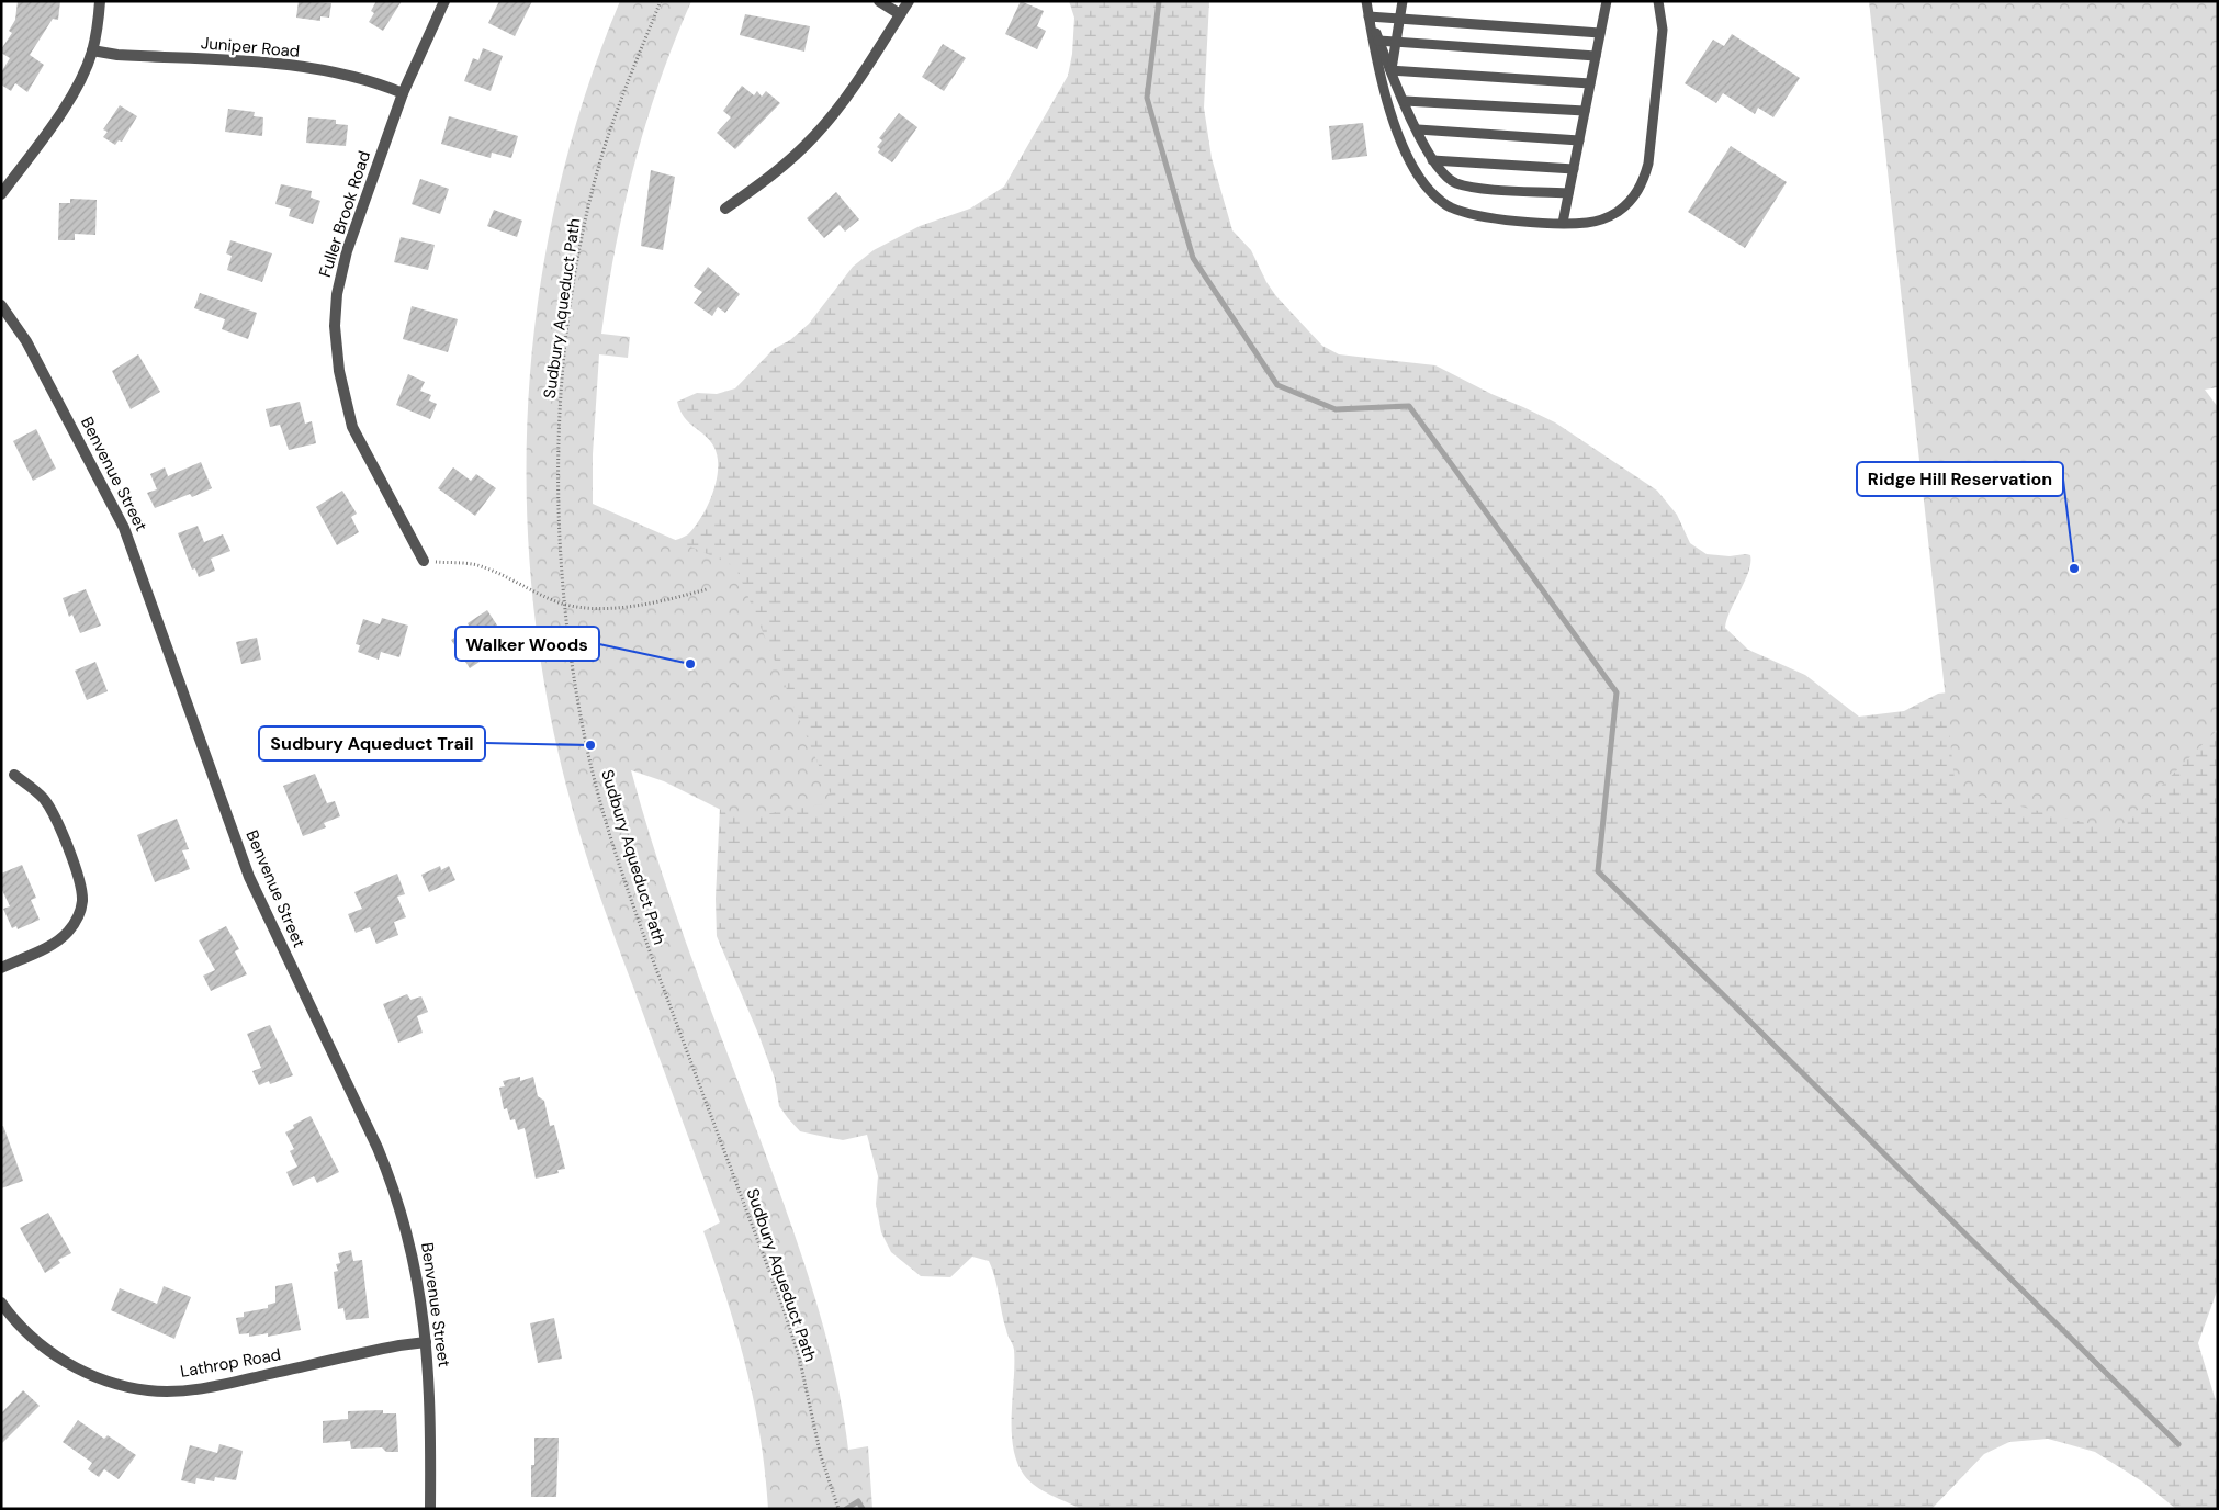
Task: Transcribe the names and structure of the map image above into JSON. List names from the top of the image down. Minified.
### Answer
{"streets":{"street":["Juniper Road","Fuller Brook Road","Benvenue Street","Lathrop Road"],"path":["Sudbury Aqueduct Path"]},"crossings":[["Juniper Road","Fuller Brook Road"],["Benvenue Street","Lathrop Road"]],"places":["Ridge Hill Reservation","Walker Woods","Sudbury Aqueduct Trail"]}
